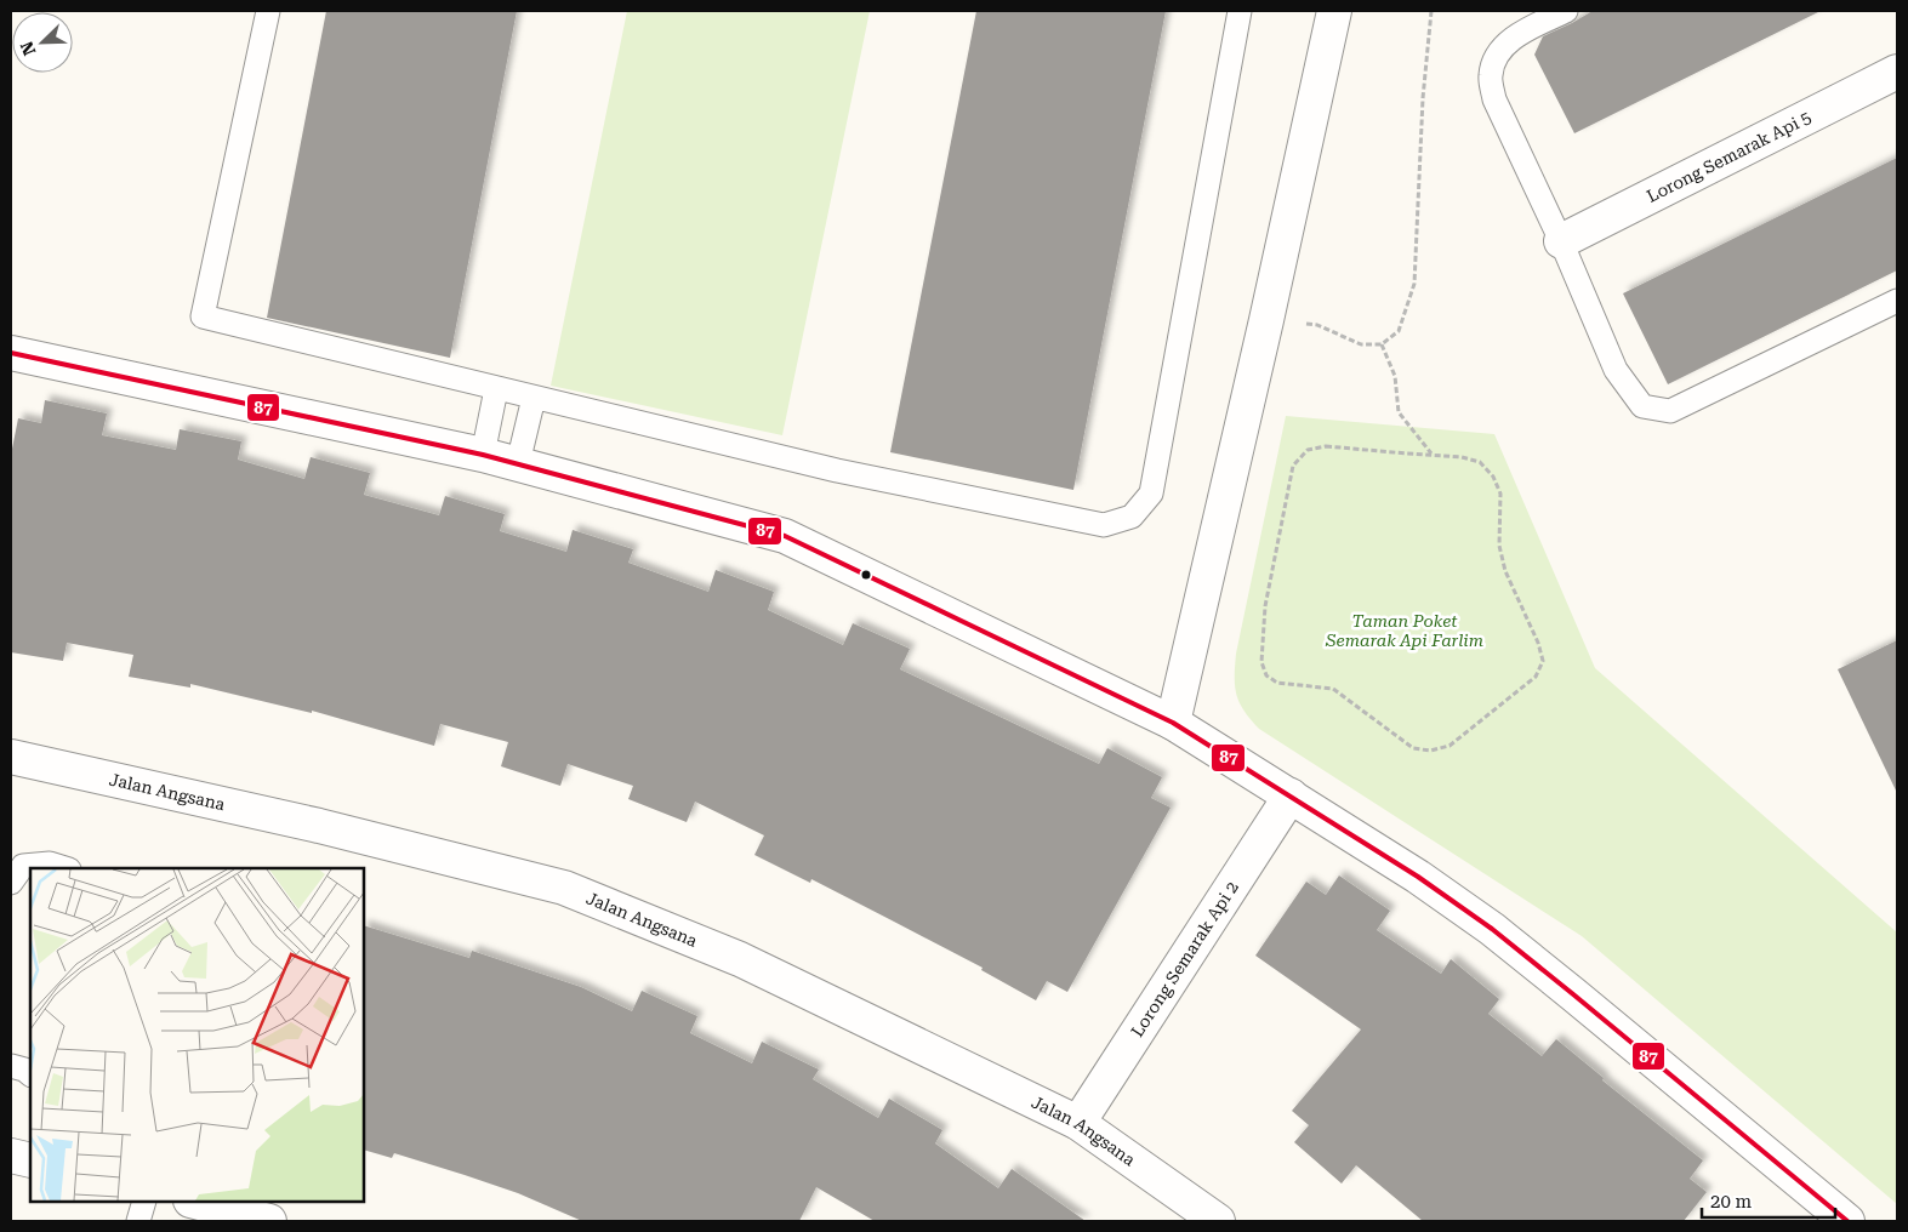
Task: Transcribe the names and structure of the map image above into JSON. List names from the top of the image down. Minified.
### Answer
{"streets":{"street":["Lorong Semarak Api 5","Jalan Angsana","Lorong Semarak Api 2"]},"crossings":[["Jalan Angsana","Lorong Semarak Api 2"]],"parks":["Taman Poket Semarak Api Farlim"],"lines":["transit line 87"],"scale_bar":"20 m","north":"bottom left"}
